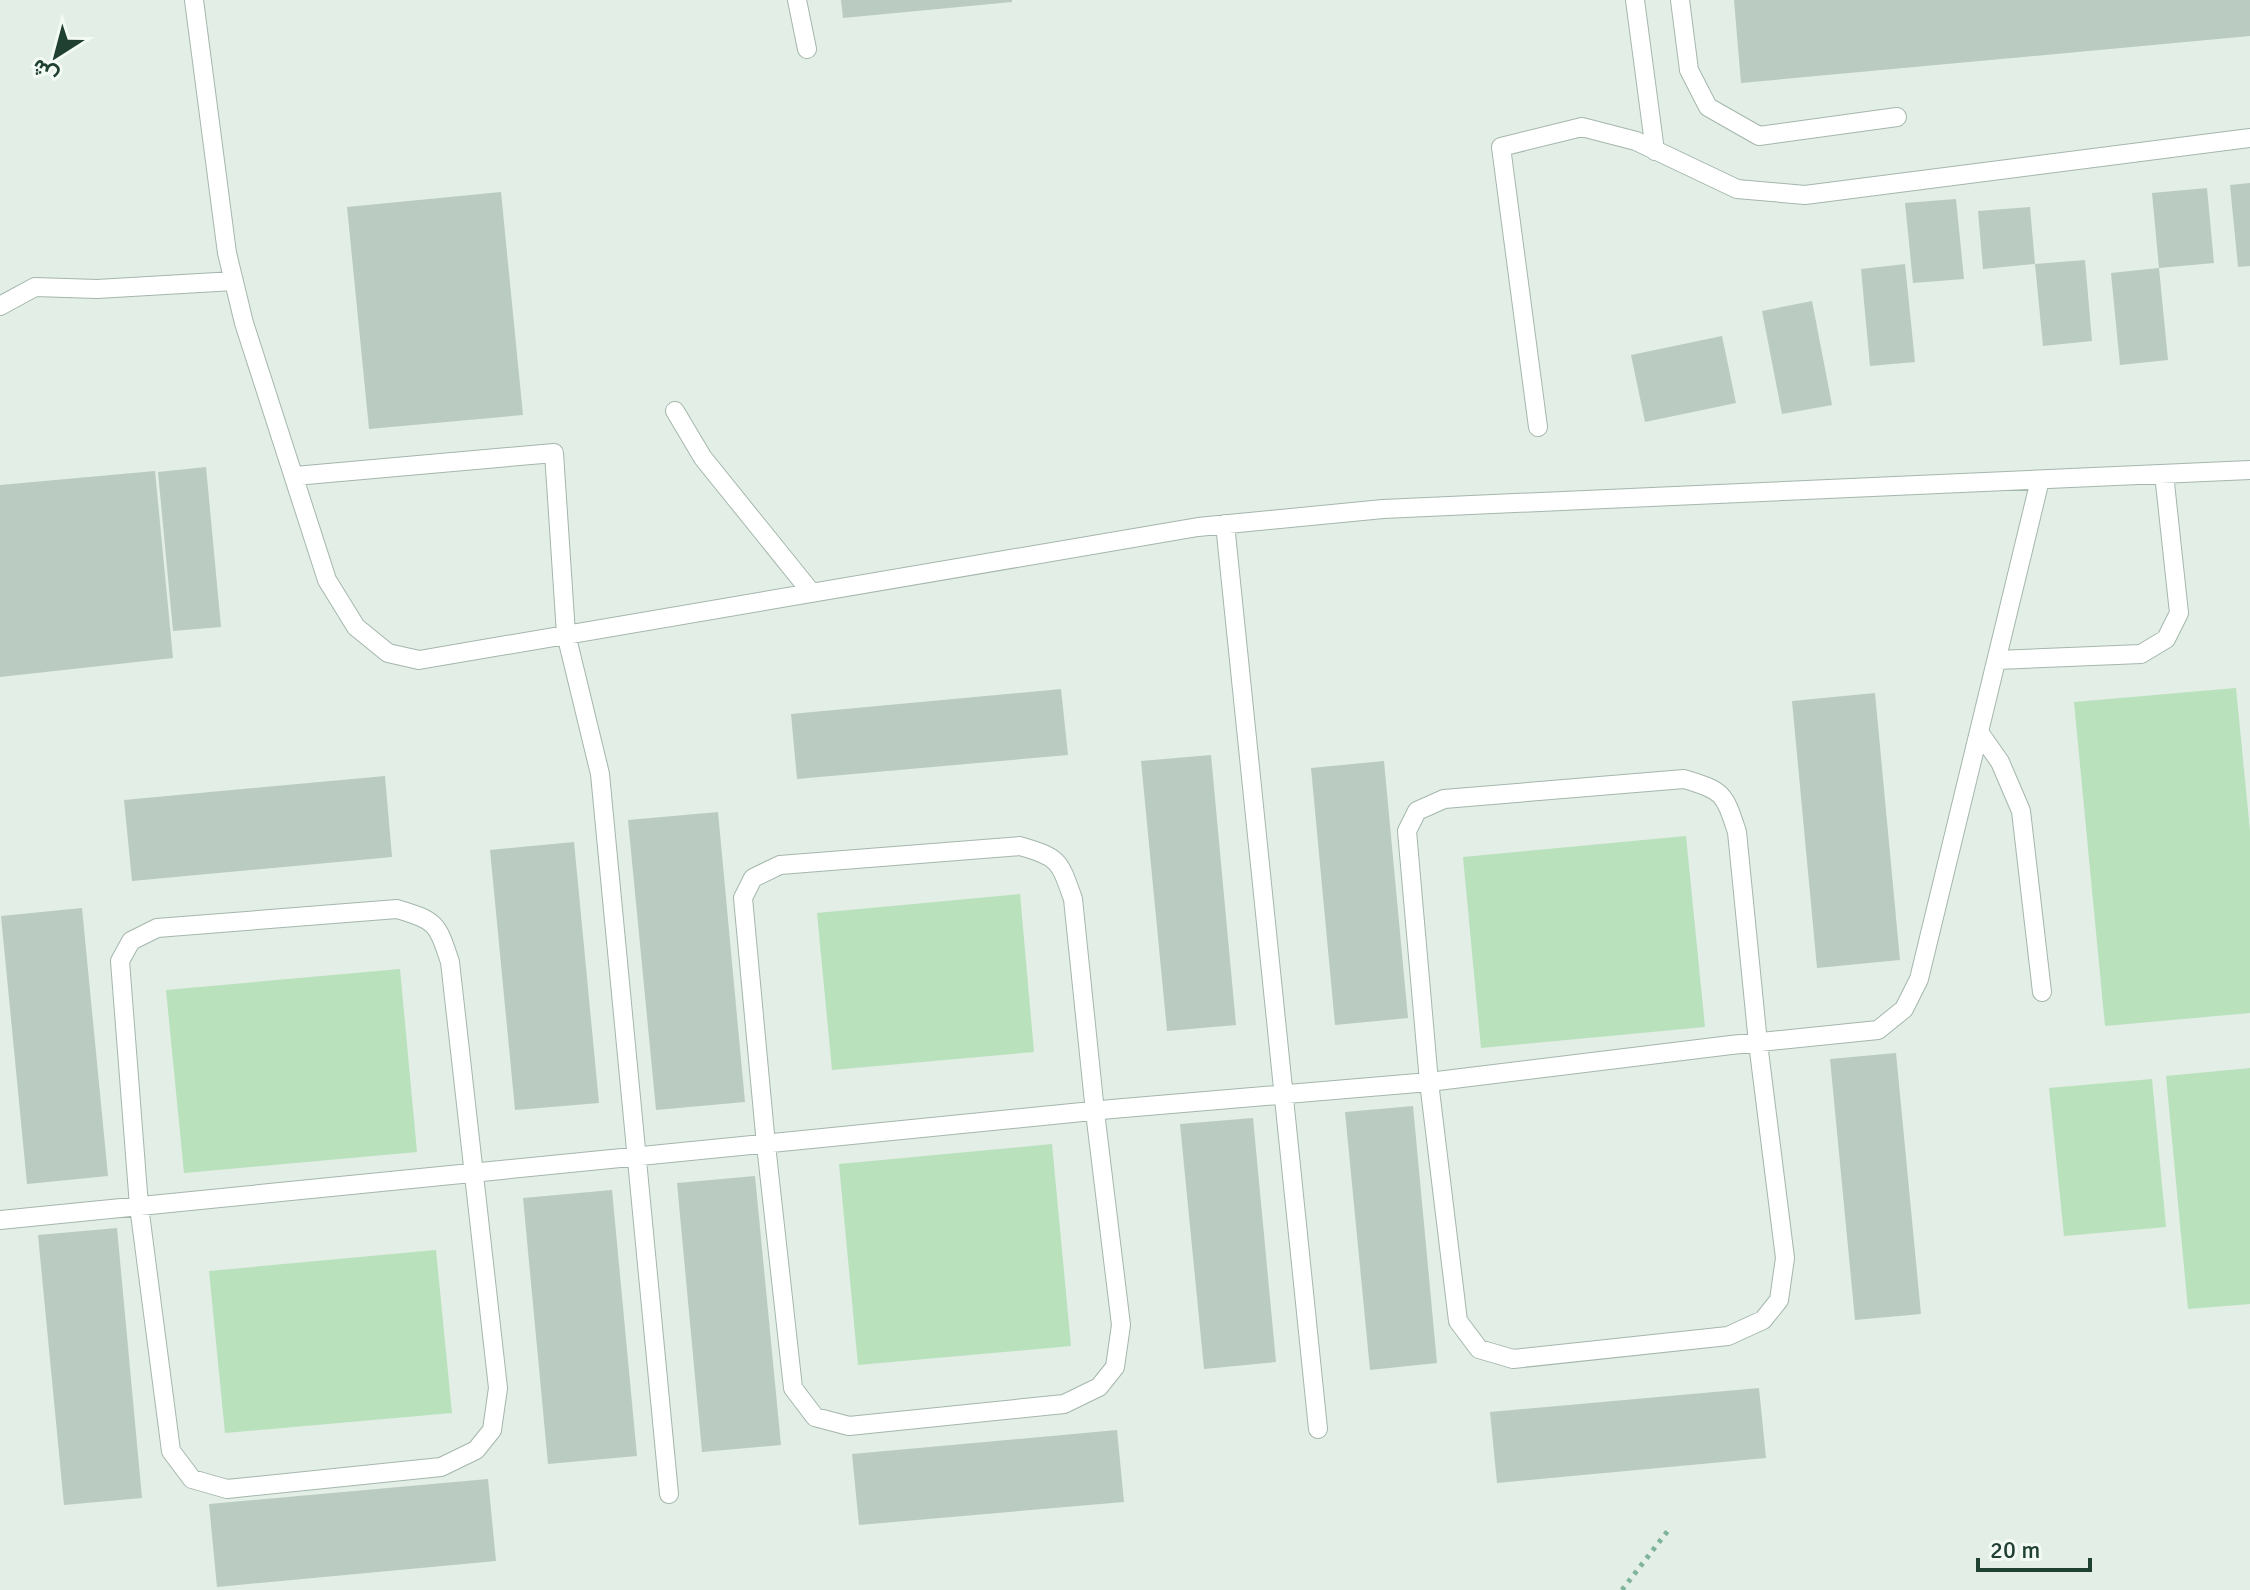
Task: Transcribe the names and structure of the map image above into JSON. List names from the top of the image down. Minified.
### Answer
{"scale_bar":"20 m","north":"bottom left"}
